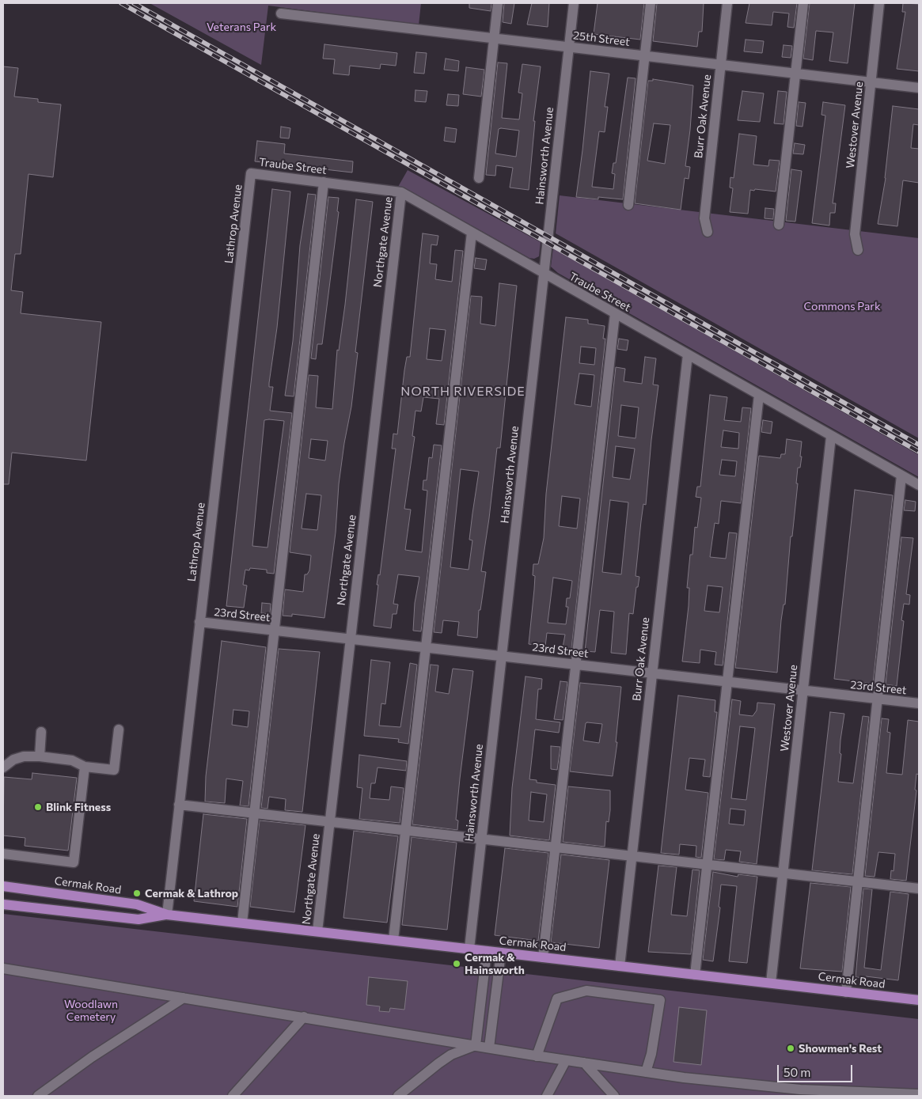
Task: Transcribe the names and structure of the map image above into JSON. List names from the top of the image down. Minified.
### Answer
{"streets":{"main road":["Cermak Road"],"street":["25th Street","Burr Oak Avenue","Westover Avenue","Hainsworth Avenue","Traube Street","Lathrop Avenue","Northgate Avenue","23rd Street"]},"crossings":[["25th Street","Burr Oak Avenue"],["25th Street","Westover Avenue"],["25th Street","Hainsworth Avenue"],["Burr Oak Avenue","Traube Street"],["Burr Oak Avenue","23rd Street"],["Burr Oak Avenue","Cermak Road"],["Westover Avenue","Traube Street"],["Westover Avenue","23rd Street"],["Westover Avenue","Cermak Road"],["Hainsworth Avenue","Traube Street"],["Hainsworth Avenue","23rd Street"],["Hainsworth Avenue","Cermak Road"],["Traube Street","Lathrop Avenue"],["Traube Street","Northgate Avenue"],["Lathrop Avenue","23rd Street"],["Lathrop Avenue","Cermak Road"],["Northgate Avenue","23rd Street"],["Northgate Avenue","Cermak Road"]],"districts":["NORTH RIVERSIDE"],"parks":["Veterans Park","Commons Park","Woodlawn Cemetery"],"places":["Blink Fitness","Cermak & Lathrop","Cermak & Hainsworth","Showmen's Rest"],"scale_bar":"50 m"}
